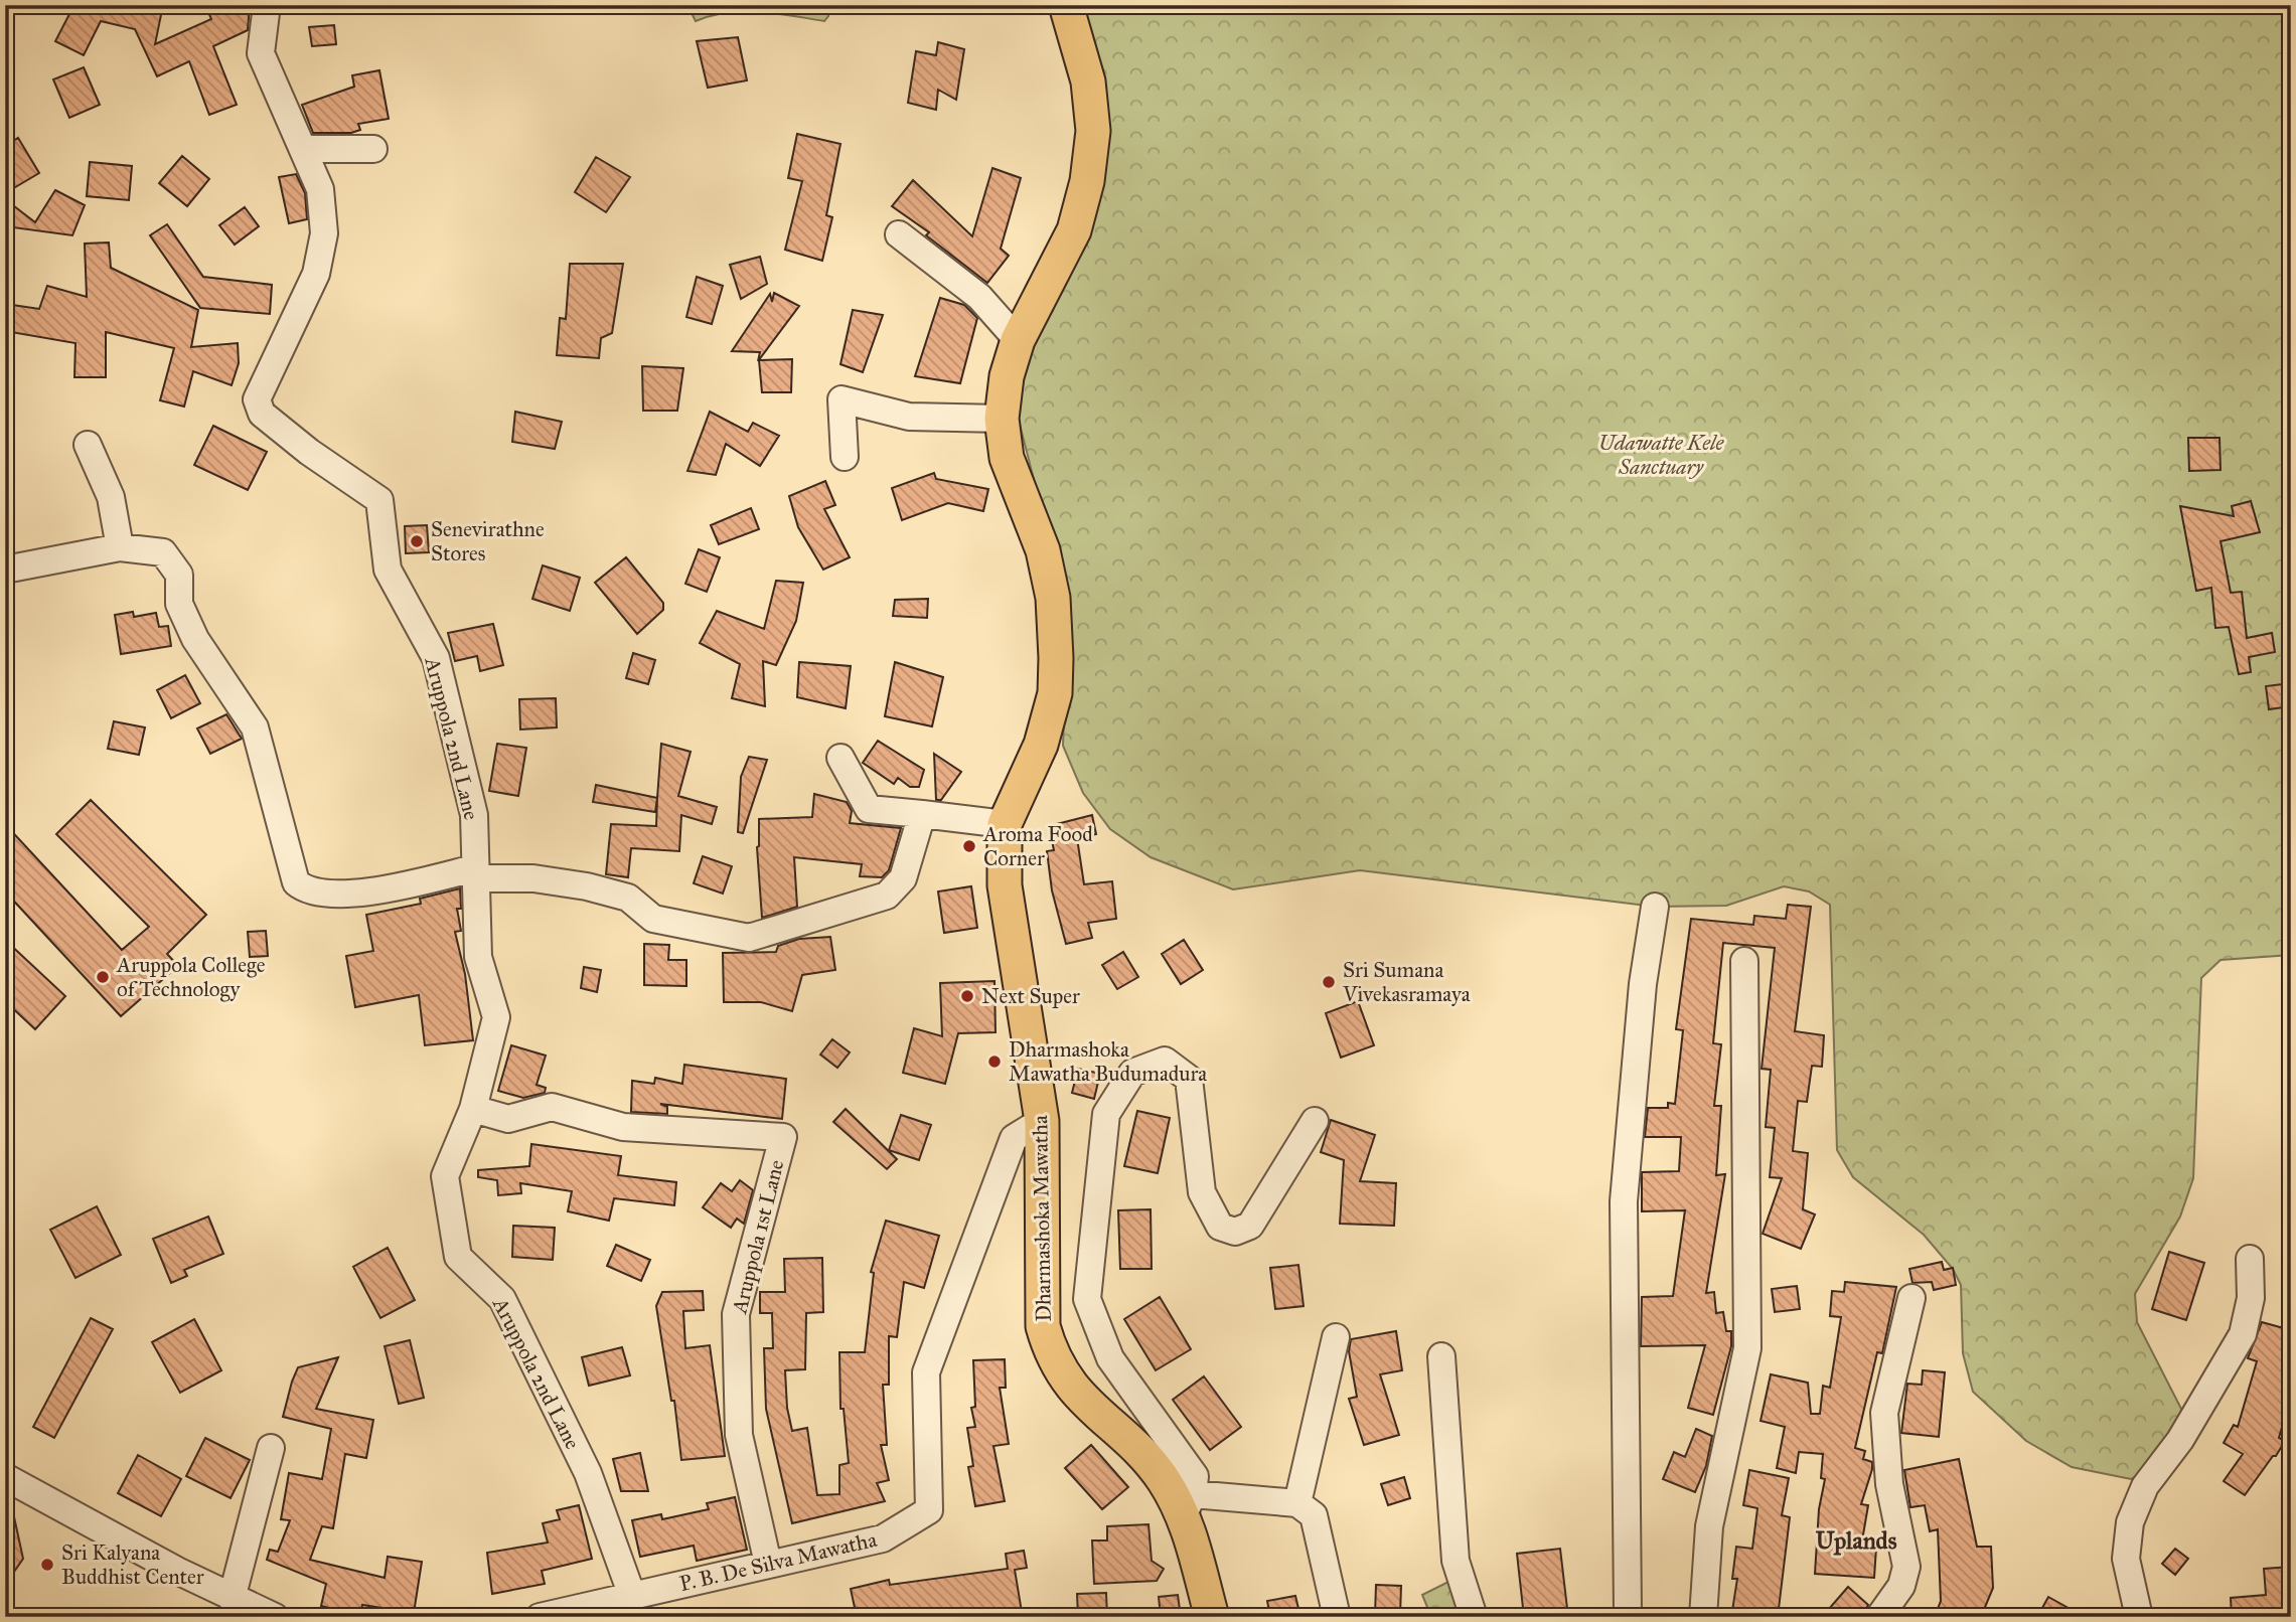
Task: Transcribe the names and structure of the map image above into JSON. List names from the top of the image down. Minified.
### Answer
{"streets":{"main road":["Dharmashoka Mawatha"],"street":["Aruppola 2nd Lane","Aruppola 1st Lane","P. B. De Silva Mawatha"]},"crossings":[["Aruppola 2nd Lane","Aruppola 1st Lane"],["Aruppola 2nd Lane","P. B. De Silva Mawatha"],["Dharmashoka Mawatha","P. B. De Silva Mawatha"],["Aruppola 1st Lane","P. B. De Silva Mawatha"]],"districts":["Uplands"],"parks":["Udawatte Kele Sanctuary"],"places":["Senevirathne Stores","Aroma Food Corner","Aruppola College of Technology","Sri Sumana Vivekasramaya","Next Super","Dharmashoka Mawatha Budumadura","Sri Kalyana Buddhist Center"]}
